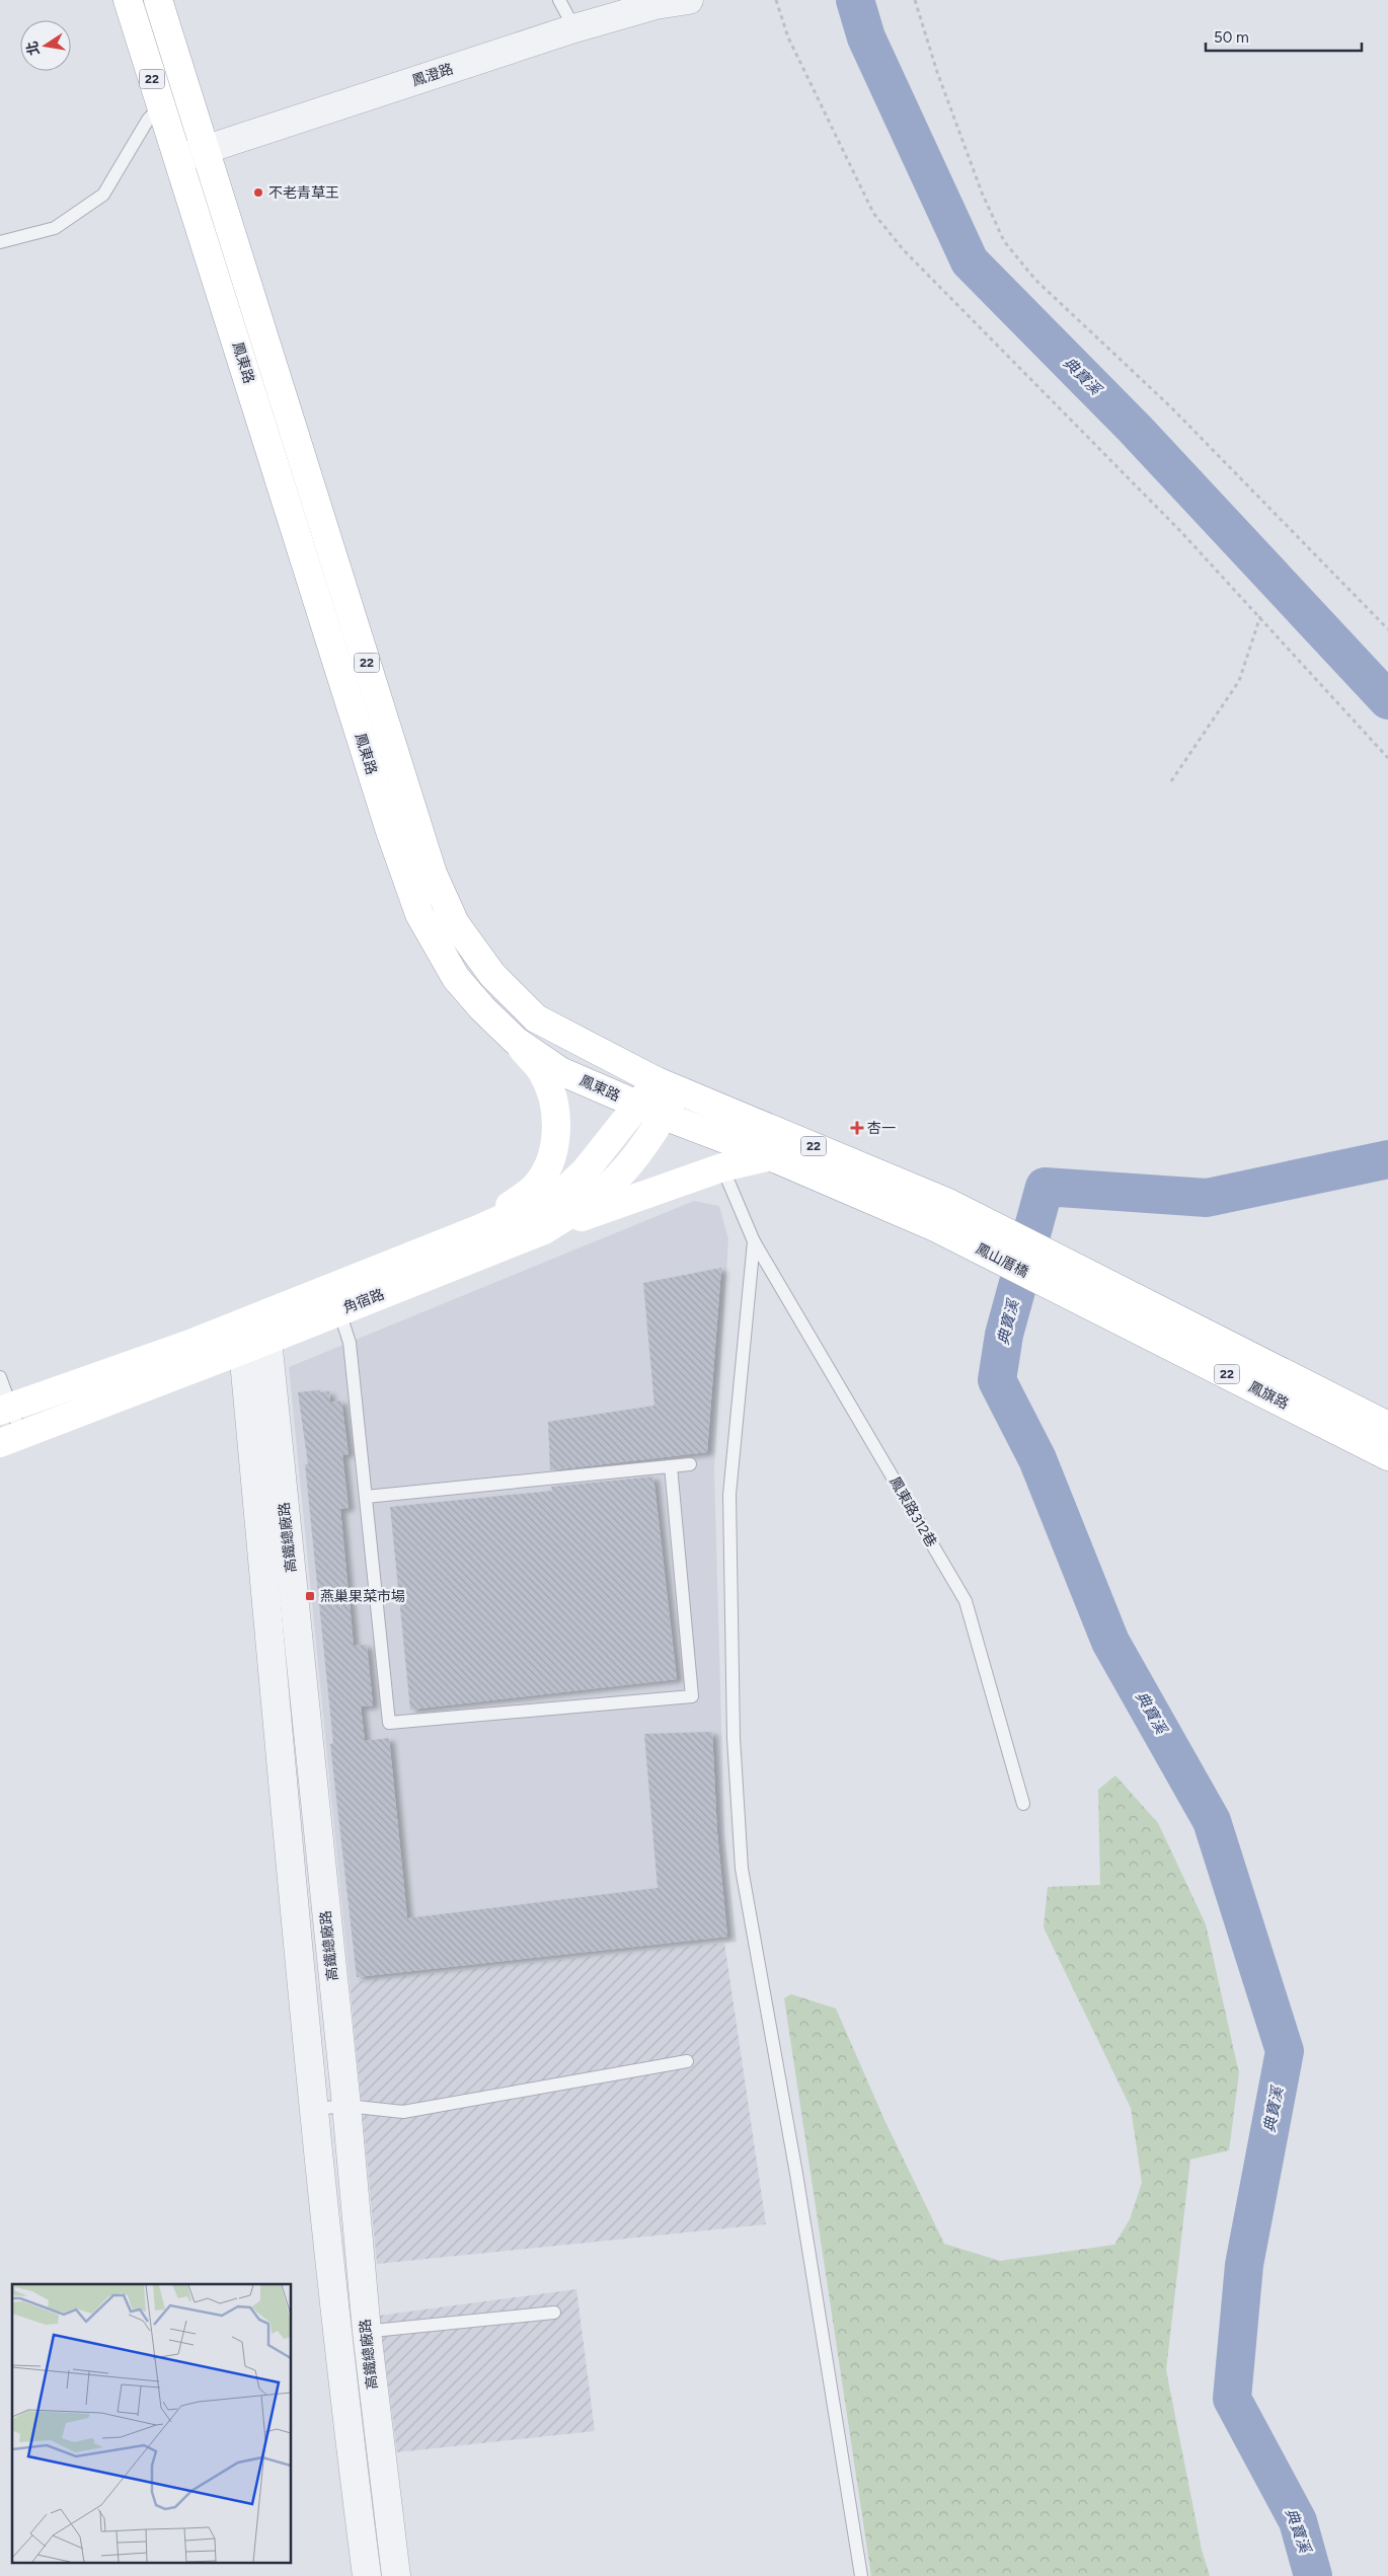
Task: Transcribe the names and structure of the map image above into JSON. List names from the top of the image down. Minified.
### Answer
{"streets":{"main road":["22","鳳東路","鳳山厝橋","角宿路","鳳旗路"],"street":["鳳澄路","高鐵總廠路"],"lane":["鳳東路312巷"]},"crossings":[["鳳澄路","鳳東路"],["鳳東路","鳳山厝橋"],["鳳東路","角宿路"],["鳳山厝橋","鳳旗路"],["角宿路","高鐵總廠路"]],"water":["典寶溪"],"places":{"other":["不老青草王"],"health":["杏一"],"transit":["燕巢果菜市場"]},"scale_bar":"50 m","north":"left"}
